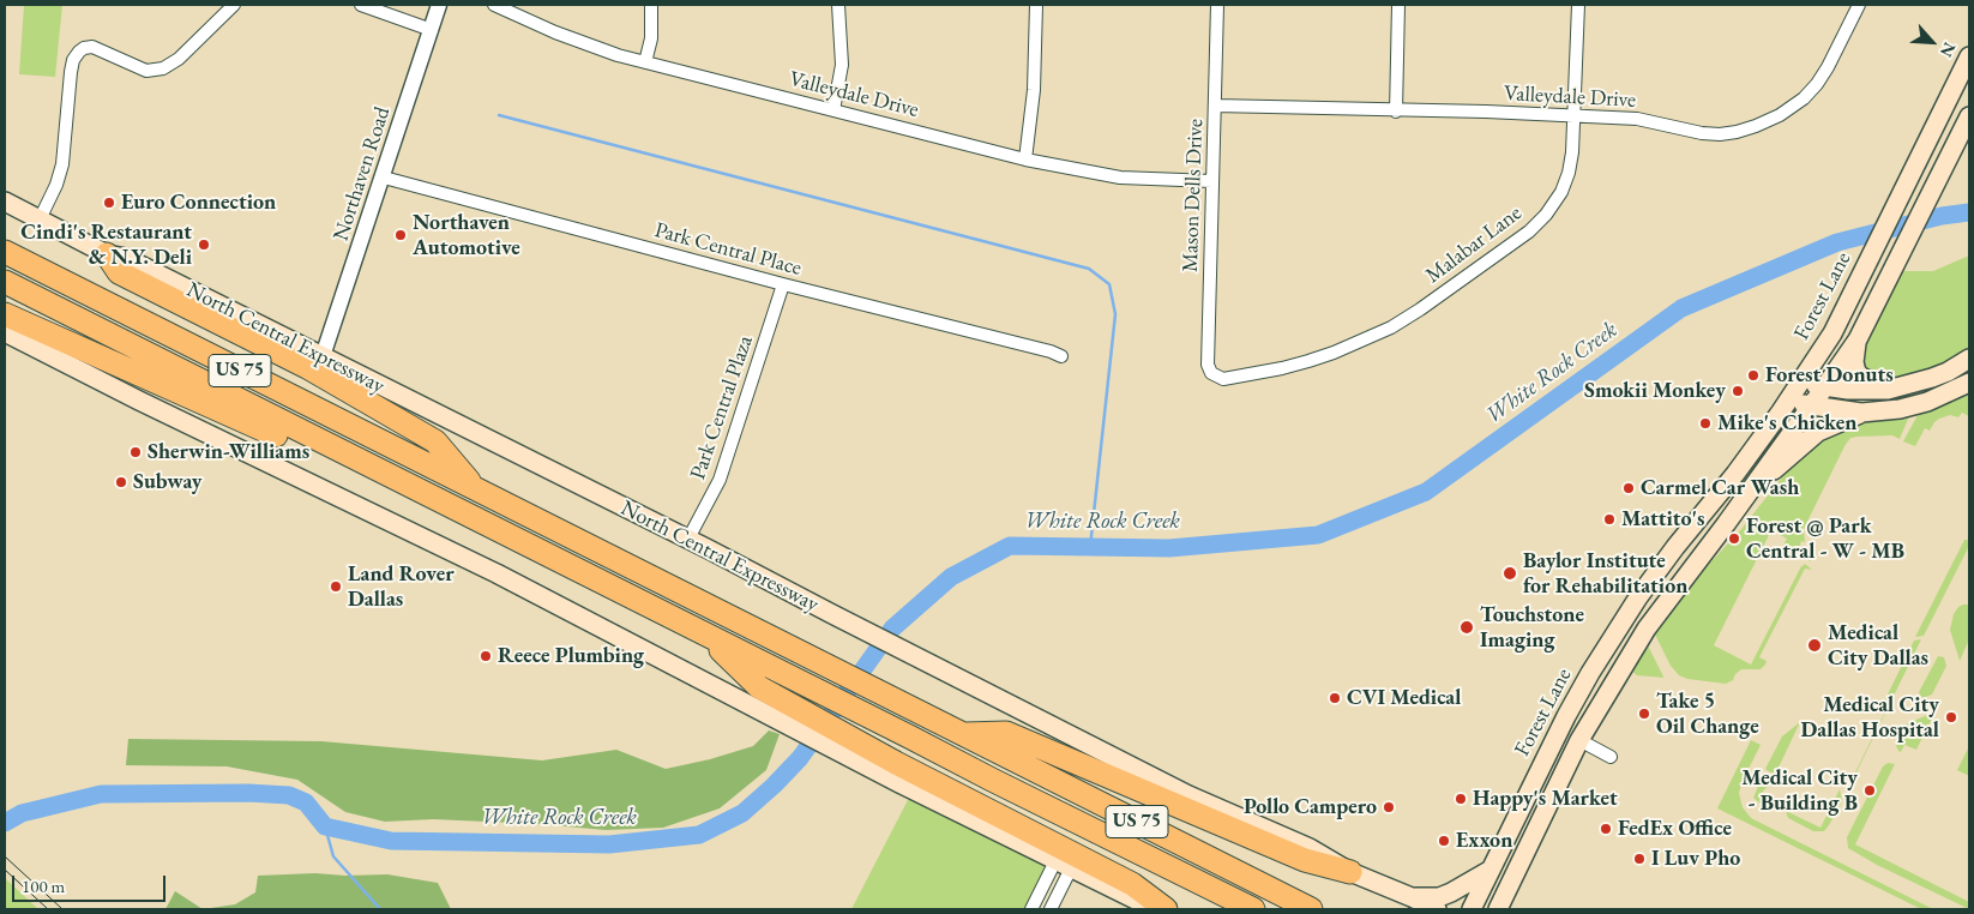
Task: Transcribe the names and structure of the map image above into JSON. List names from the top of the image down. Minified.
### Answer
{"streets":{"highway":["US 75"],"main road":["Forest Lane","North Central Expressway"],"street":["Valleydale Drive","Northaven Road","Mason Dells Drive","Malabar Lane","Park Central Place","Park Central Plaza"]},"crossings":[["Valleydale Drive","Mason Dells Drive"],["Valleydale Drive","Malabar Lane"],["Northaven Road","Park Central Place"],["Northaven Road","North Central Expressway"],["Mason Dells Drive","Malabar Lane"],["Park Central Place","Park Central Plaza"],["North Central Expressway","Park Central Plaza"]],"water":["White Rock Creek"],"places":["Euro Connection","Northaven Automotive","Cindi's Restaurant & N.Y. Deli","Forest Donuts","Smokii Monkey","Mike's Chicken","Sherwin-Williams","Subway","Carmel Car Wash","Mattito's","Forest @ Park Central - W - MB","Baylor Institute for Rehabilitation","Land Rover Dallas","Touchstone Imaging","Medical City Dallas","Reece Plumbing","CVI Medical","Take 5 Oil Change","Medical City Dallas Hospital","Medical City - Building B","Happy's Market","Pollo Campero","FedEx Office","Exxon","I Luv Pho"],"scale_bar":"100 m","north":"bottom right"}
